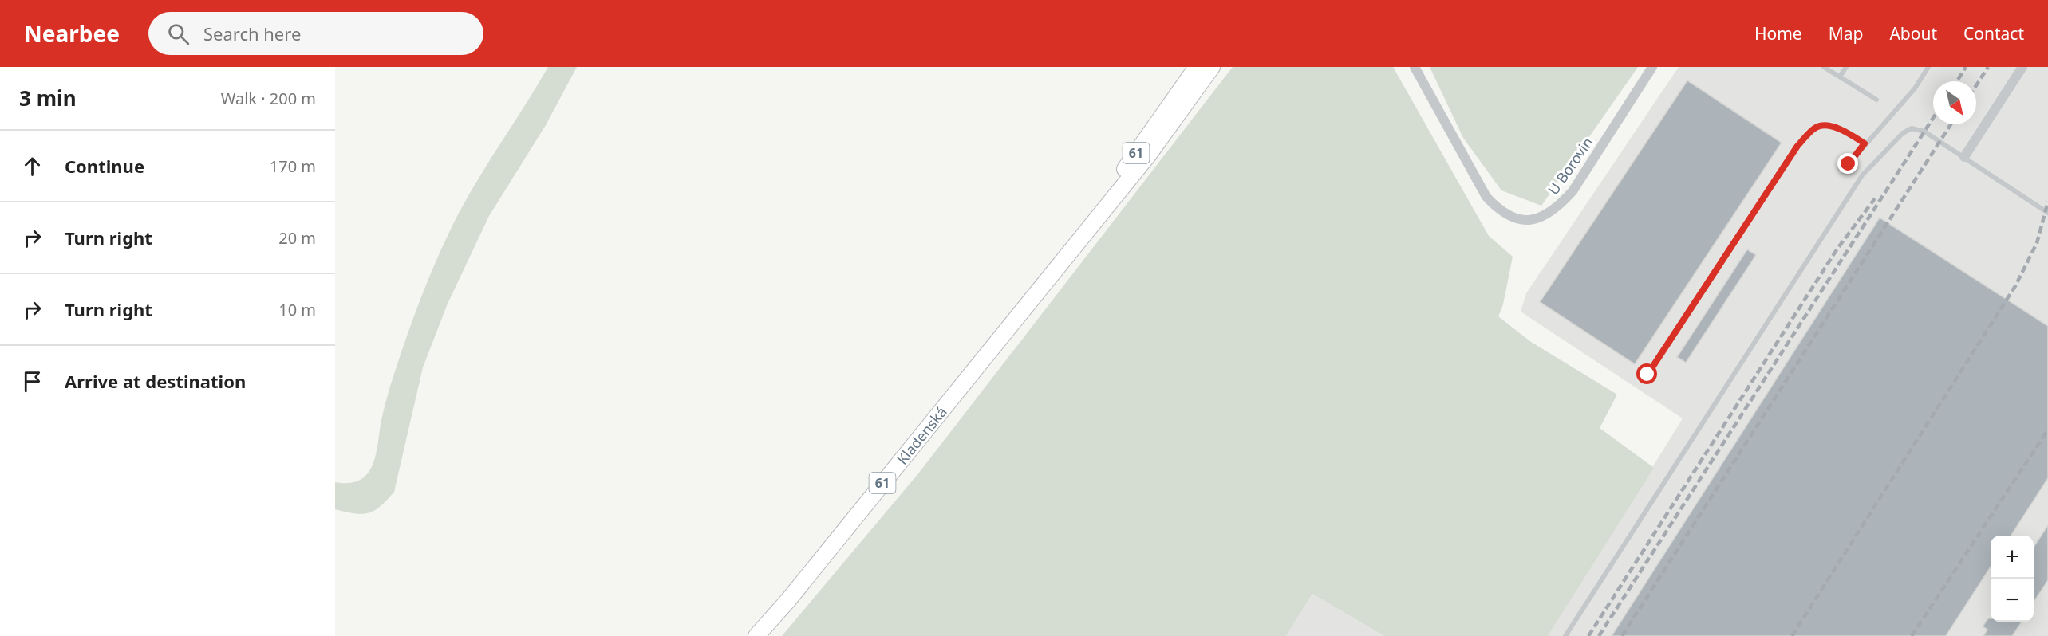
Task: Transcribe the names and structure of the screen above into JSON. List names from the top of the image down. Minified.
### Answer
{"streets":{"main road":["61","Kladenská"],"street":["U Borovin"]},"crossings":[["61","Kladenská"]],"north":"bottom right","page":{"header":"Nearbee","search":"Search here","nav":["Home","Map","About","Contact"],"heading":["3 min","Walk · 200 m"],"list":[["Continue","170 m"],["Turn right","20 m"],["Turn right","10 m"],"Arrive at destination"],"map_buttons":["+","−"]}}
